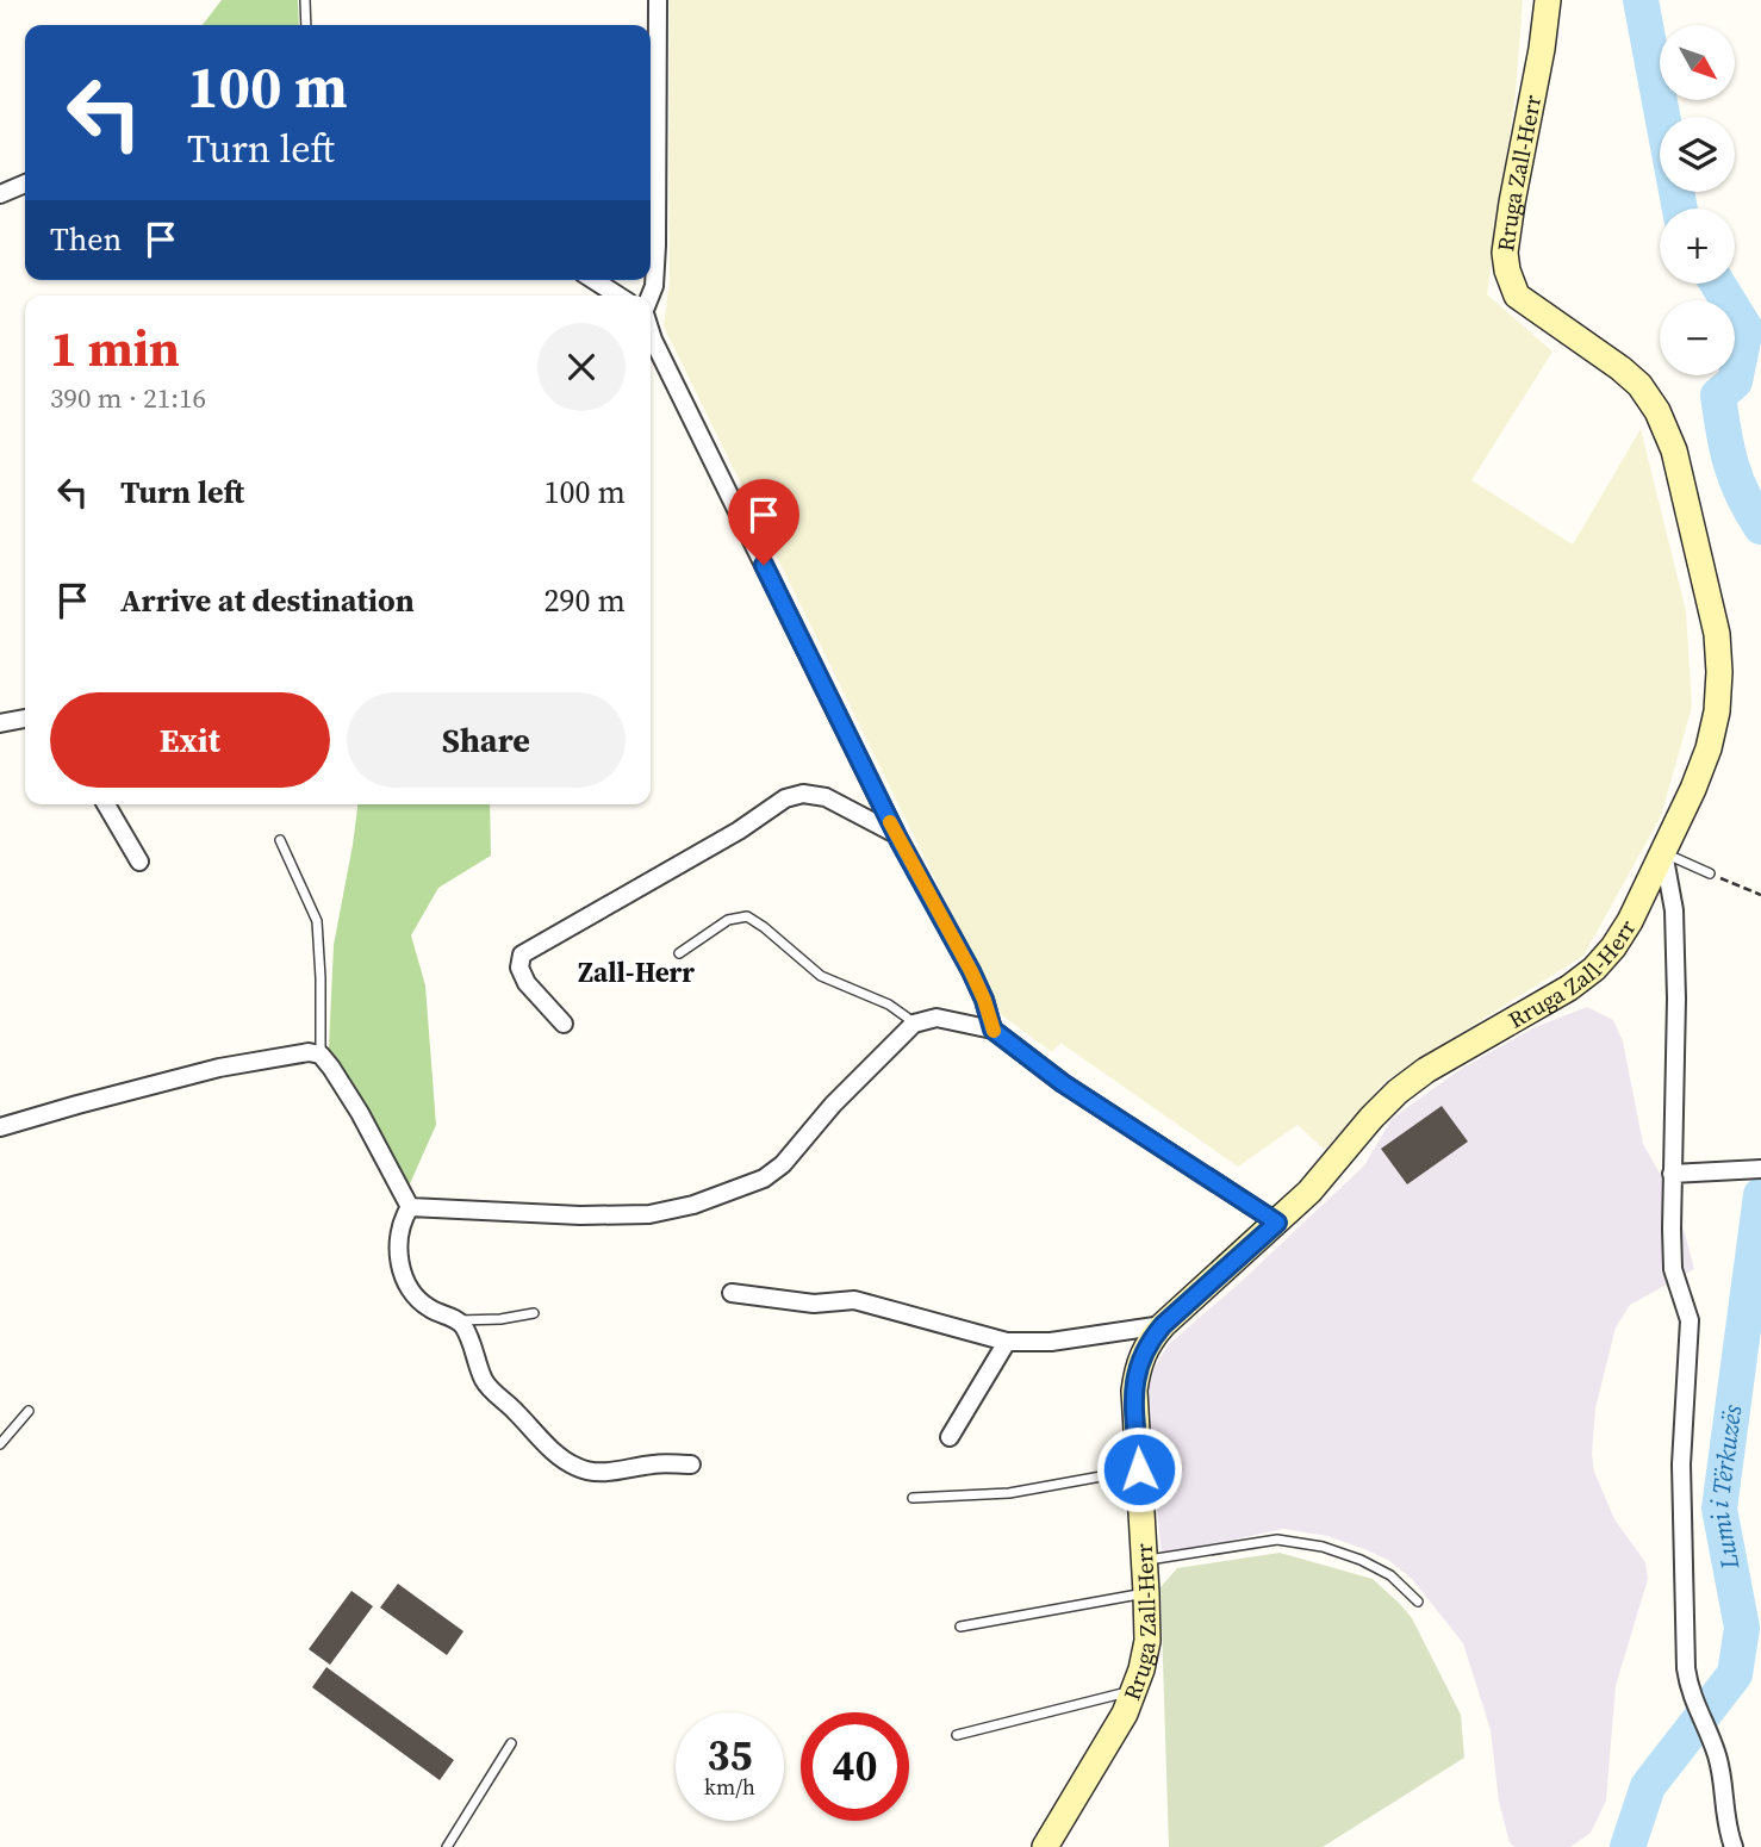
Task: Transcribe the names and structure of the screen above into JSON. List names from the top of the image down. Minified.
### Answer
{"streets":{"street":["Rruga Zall-Herr"]},"districts":["Zall-Herr"],"water":["Lumi i Tërkuzës"],"north":"bottom right","page":{"map_buttons":["+","−"],"turn":["100 m","Turn left"],"then":"Then","heading":["1 min","390 m · 21:16"],"list":[{"name":"Turn left","value":"100 m"},{"name":"Arrive at destination","value":"290 m"}],"buttons":["Exit","Share"],"speed":"35 km/h","limit":"40"}}
